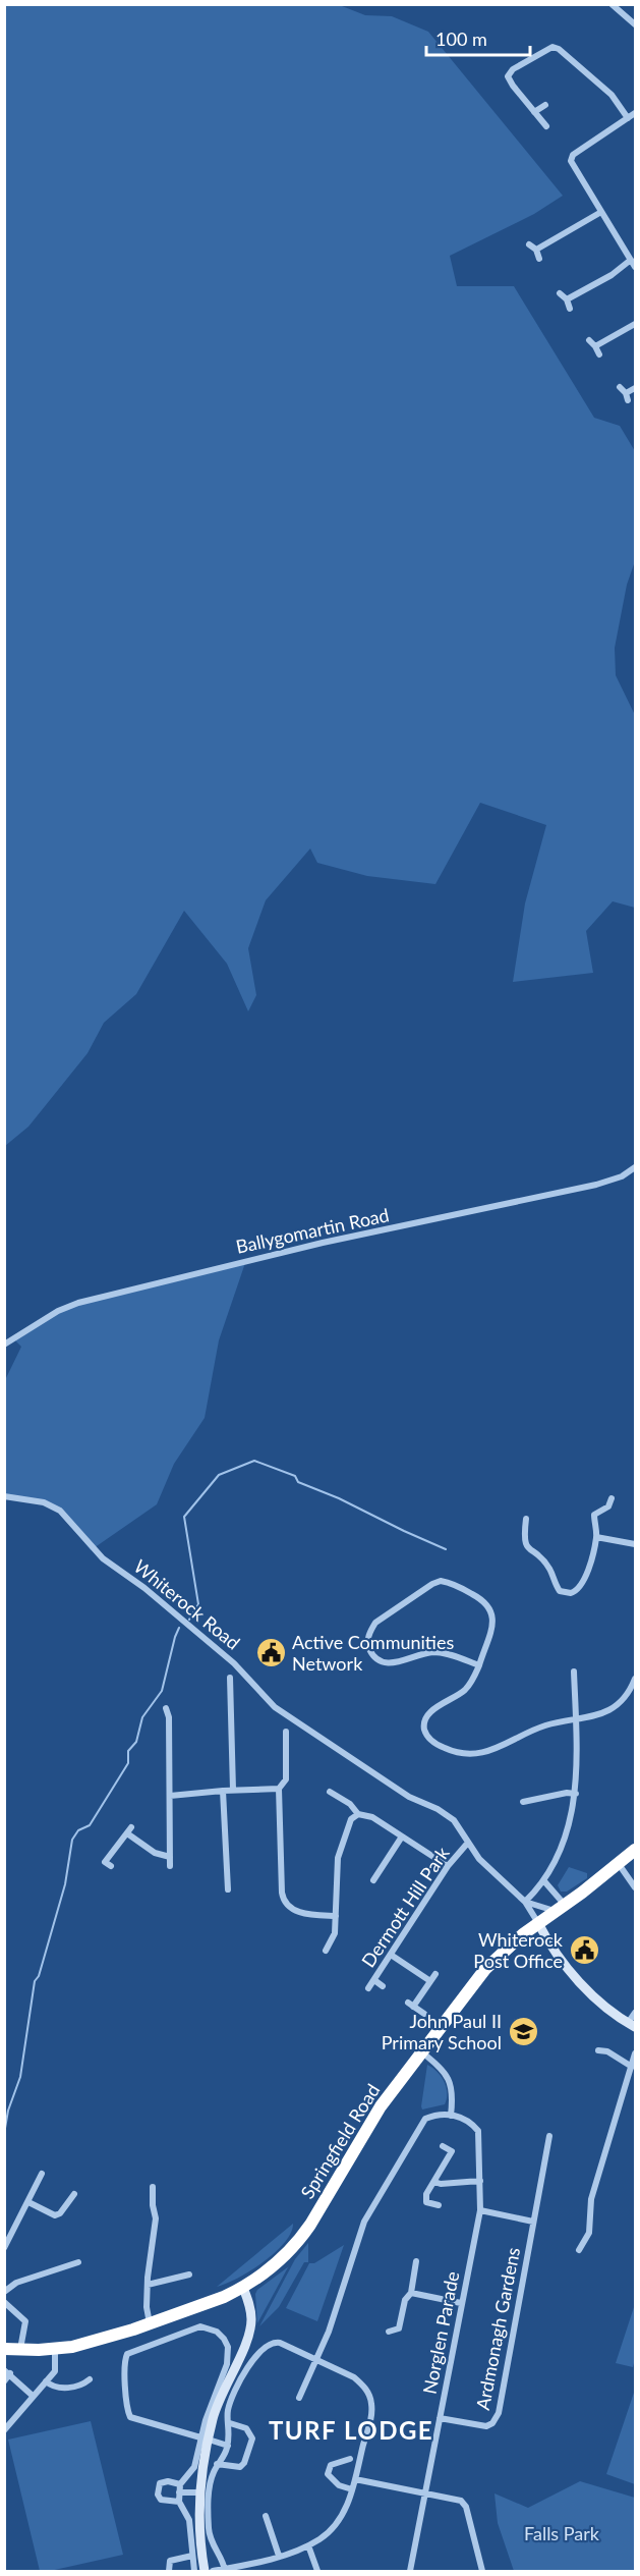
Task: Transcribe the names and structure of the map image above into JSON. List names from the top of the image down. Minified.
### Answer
{"streets":{"highway":["Springfield Road"],"street":["Ballygomartin Road","Whiterock Road","Dermott Hill Park","Ardmonagh Gardens","Norglen Parade"]},"crossings":[["Whiterock Road","Dermott Hill Park"],["Whiterock Road","Springfield Road"],["Ardmonagh Gardens","Norglen Parade"]],"districts":["TURF LODGE"],"parks":["Falls Park"],"places":{"public building":["Active Communities Network","Whiterock Post Office"],"school or university":["John Paul II Primary School"]},"scale_bar":"100 m"}
